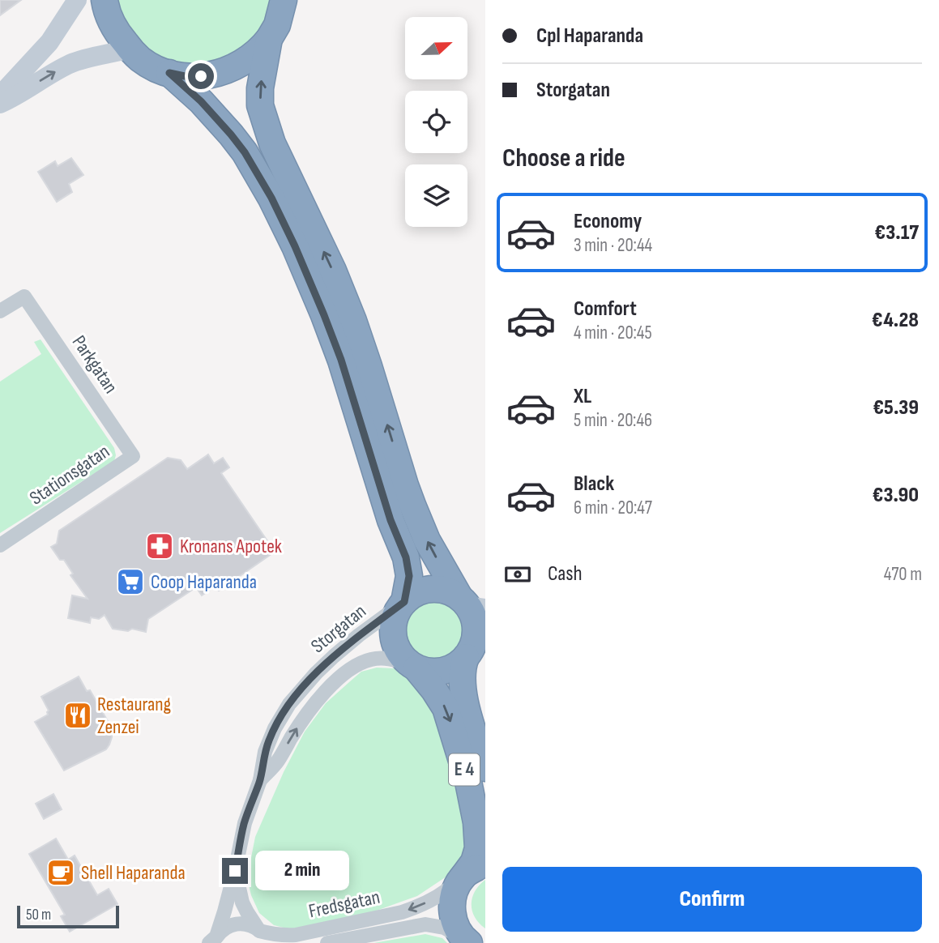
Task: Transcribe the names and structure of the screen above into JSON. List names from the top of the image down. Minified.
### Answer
{"streets":{"highway":["E 4"],"street":["Parkgatan","Stationsgatan","Storgatan","Fredsgatan"]},"crossings":[["Parkgatan","Stationsgatan"],["Storgatan","E 4"],["Storgatan","Fredsgatan"],["E 4","Fredsgatan"]],"places":{"pharmacy":["Kronans Apotek"],"supermarket":["Coop Haparanda"],"restaurant":["Restaurang Zenzei"],"cafe":["Shell Haparanda"]},"scale_bar":"50 m","north":"right","page":{"banner":["Cpl Haparanda","Storgatan"],"heading":"Choose a ride","list":[{"name":"Economy","note":"3 min · 20:44","value":"€3.17"},{"name":"Comfort","note":"4 min · 20:45","value":"€4.28"},{"name":"XL","note":"5 min · 20:46","value":"€5.39"},{"name":"Black","note":"6 min · 20:47","value":"€3.90"}],"pay":["Cash","470 m"],"bubble":"2 min","buttons":"Confirm","scale":"50 m"}}
